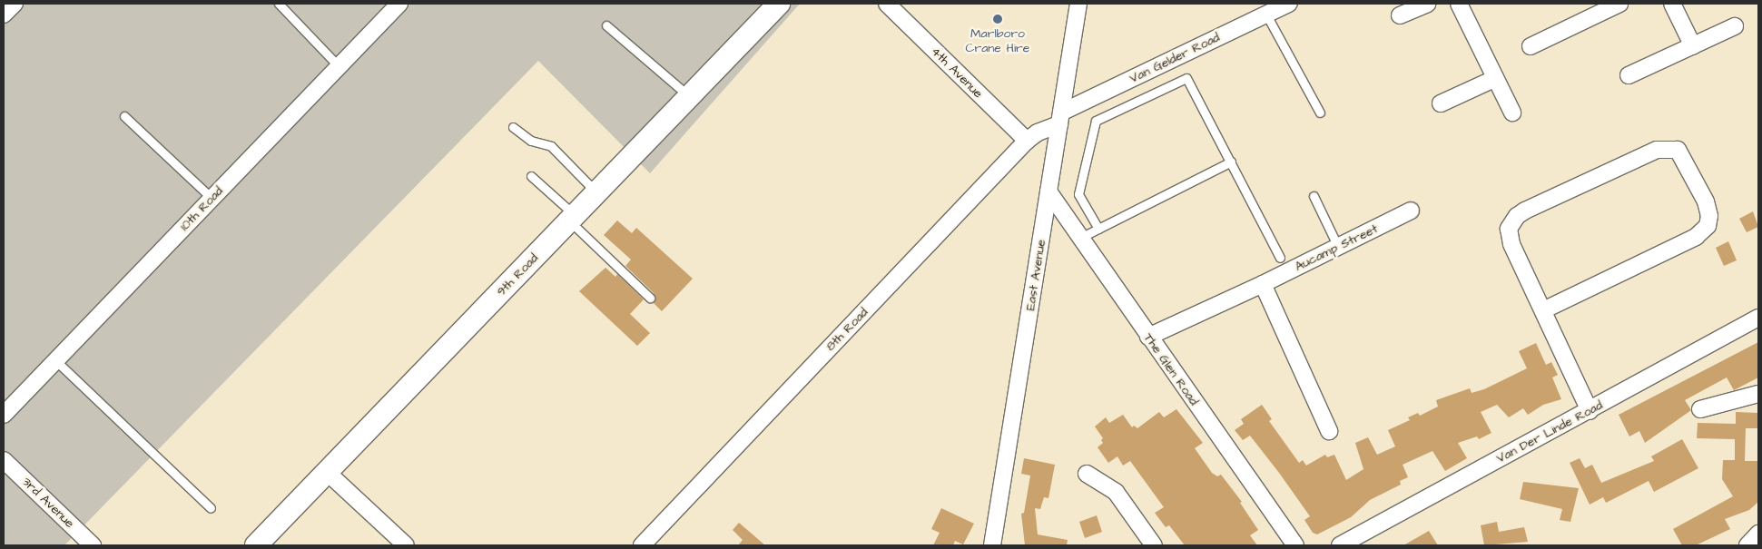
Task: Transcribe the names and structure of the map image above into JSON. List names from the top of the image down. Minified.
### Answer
{"streets":{"main road":["9th Road"],"street":["Van Gelder Road","4th Avenue","10th Road","Aucamp Street","East Avenue","8th Road","The Glen Road","Van Der Linde Road","3rd Avenue"]},"crossings":[["Van Gelder Road","East Avenue"],["Van Gelder Road","8th Road"],["4th Avenue","8th Road"],["Aucamp Street","The Glen Road"],["East Avenue","8th Road"],["East Avenue","The Glen Road"]],"places":["Marlboro Crane Hire"]}
